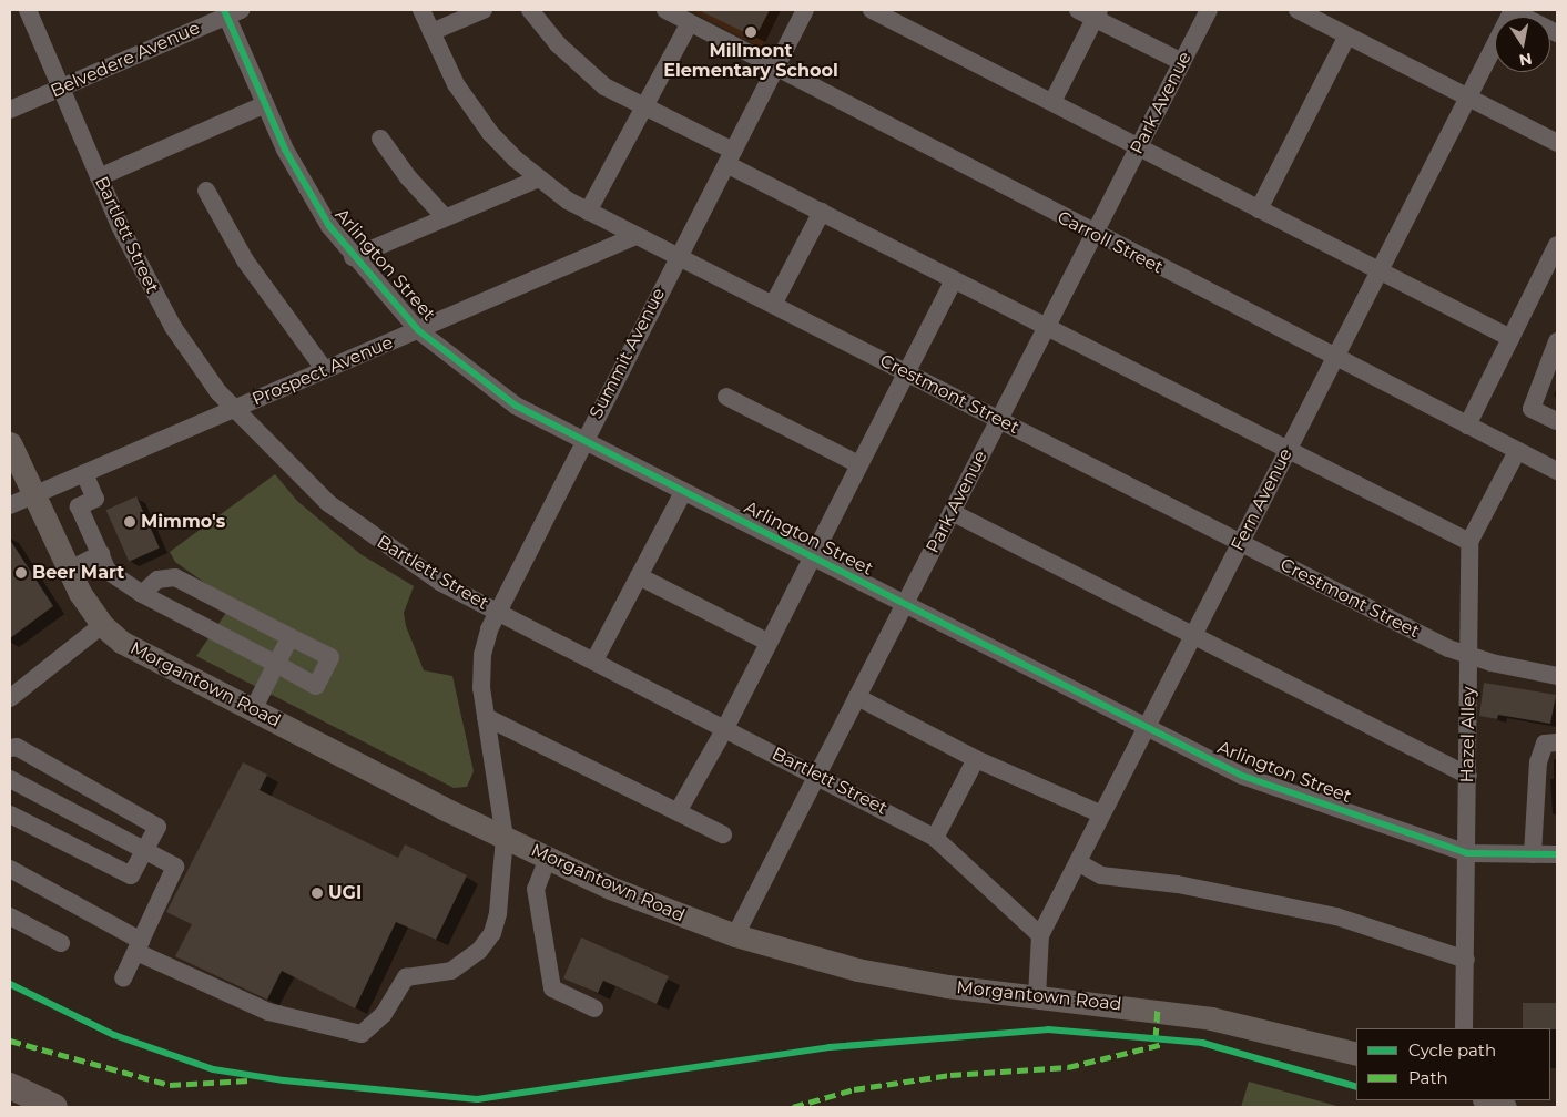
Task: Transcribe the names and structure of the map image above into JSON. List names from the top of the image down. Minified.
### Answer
{"streets":{"main road":["Morgantown Road"],"street":["Belvedere Avenue","Park Avenue","Bartlett Street","Carroll Street","Arlington Street","Summit Avenue","Prospect Avenue","Crestmont Street","Fern Avenue","Hazel Alley"]},"crossings":[["Belvedere Avenue","Bartlett Street"],["Belvedere Avenue","Arlington Street"],["Park Avenue","Bartlett Street"],["Park Avenue","Carroll Street"],["Park Avenue","Arlington Street"],["Park Avenue","Crestmont Street"],["Park Avenue","Morgantown Road"],["Bartlett Street","Summit Avenue"],["Bartlett Street","Prospect Avenue"],["Bartlett Street","Fern Avenue"],["Carroll Street","Summit Avenue"],["Carroll Street","Fern Avenue"],["Carroll Street","Hazel Alley"],["Arlington Street","Summit Avenue"],["Arlington Street","Prospect Avenue"],["Arlington Street","Fern Avenue"],["Arlington Street","Hazel Alley"],["Summit Avenue","Crestmont Street"],["Summit Avenue","Morgantown Road"],["Prospect Avenue","Crestmont Street"],["Prospect Avenue","Morgantown Road"],["Crestmont Street","Fern Avenue"],["Crestmont Street","Hazel Alley"],["Fern Avenue","Morgantown Road"]],"places":["Millmont Elementary School","Mimmo's","Beer Mart","UGI"],"legend":["Cycle path","Path"],"north":"bottom"}
